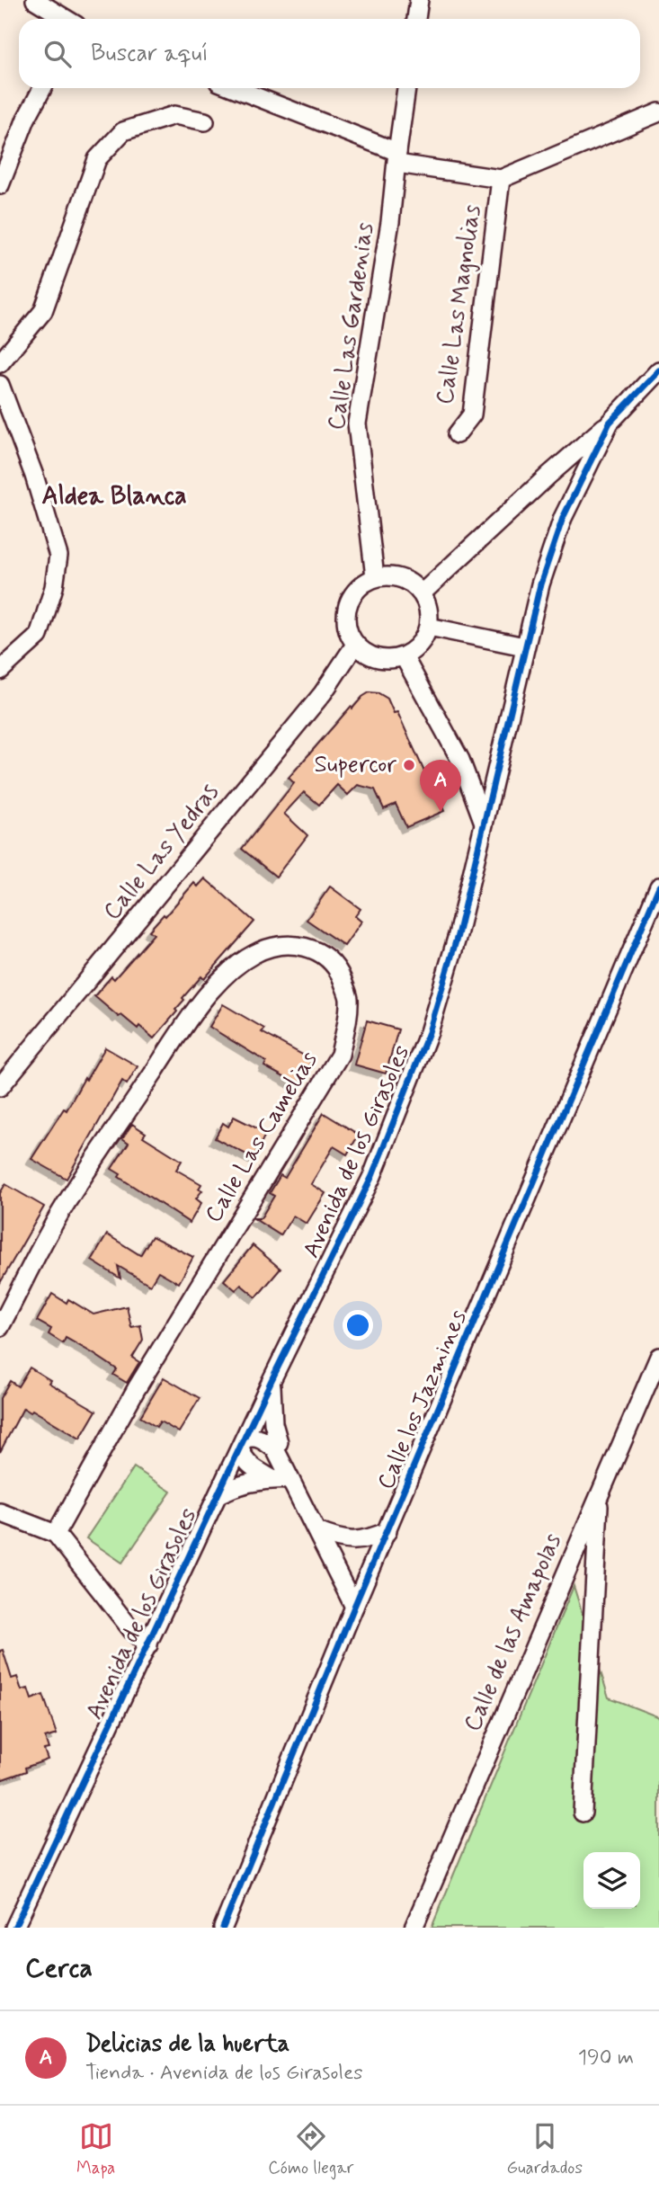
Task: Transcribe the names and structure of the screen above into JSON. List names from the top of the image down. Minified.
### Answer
{"streets":{"street":["Calle Las Magnolias","Calle Las Gardenias","Calle Las Yedras","Calle Las Camelias","Avenida de los Girasoles","Calle los Jazmines","Calle de las Amapolas"]},"crossings":[["Calle Las Gardenias","Calle Las Yedras"]],"districts":["Aldea Blanca"],"places":["Supercor"],"page":{"search":"Buscar aquí","pins":"A","heading":"Cerca","list":[{"mark":"A","name":"Delicias de la huerta","note":"Tienda · Avenida de los Girasoles","value":"190 m"}],"nav":["Mapa","Cómo llegar","Guardados"]}}
